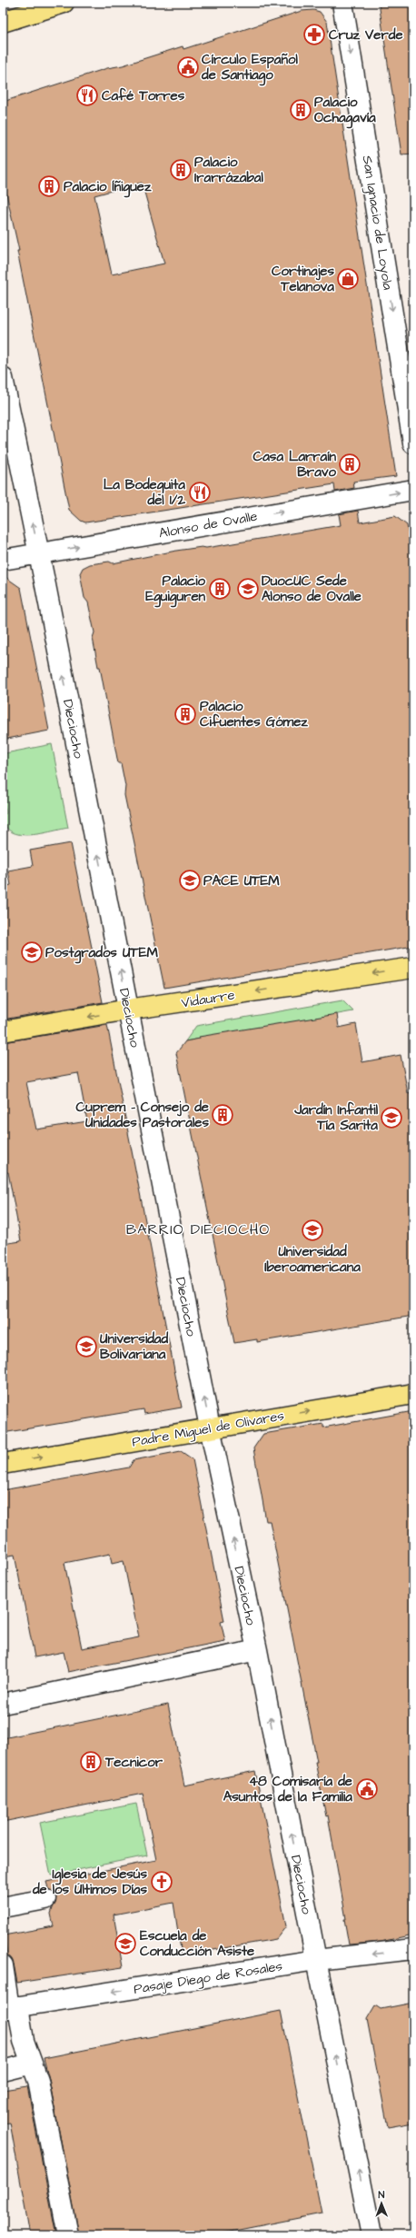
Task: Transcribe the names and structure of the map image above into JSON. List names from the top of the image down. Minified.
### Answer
{"streets":{"main road":["Vidaurre","Padre Miguel de Olivares"],"street":["San Ignacio de Loyola","Alonso de Ovalle","Dieciocho","Pasaje Diego de Rosales"]},"crossings":[["Alonso de Ovalle","Dieciocho"],["Dieciocho","Vidaurre"],["Dieciocho","Padre Miguel de Olivares"],["Dieciocho","Pasaje Diego de Rosales"]],"one_way":["San Ignacio de Loyola","Alonso de Ovalle","Dieciocho","Vidaurre","Padre Miguel de Olivares","Pasaje Diego de Rosales"],"districts":["BARRIO DIECIOCHO"],"places":{"pharmacy":["Cruz Verde"],"public building":["Círculo Español de Santiago","48 Comisaría de Asuntos de la Familia"],"restaurant":["Café Torres","La Bodeguita del 1/2"],"building":["Palacio Ochagavía","Palacio Irarrázabal","Palacio Íñiguez","Casa Larraín Bravo","Palacio Eguiguren","Palacio Cifuentes Gómez","Cuprem - Consejo de Unidades Pastorales","Tecnicor"],"shop":["Cortinajes Telanova"],"school or university":["DuocUC Sede Alonso de Ovalle","PACE UTEM","Postgrados UTEM","Jardín Infantil Tía Sarita","Universidad Iberoamericana","Universidad Bolivariana","Escuela de Conducción Asiste"],"church":["Iglesia de Jesús de los Últimos Días"]},"north":"top"}
